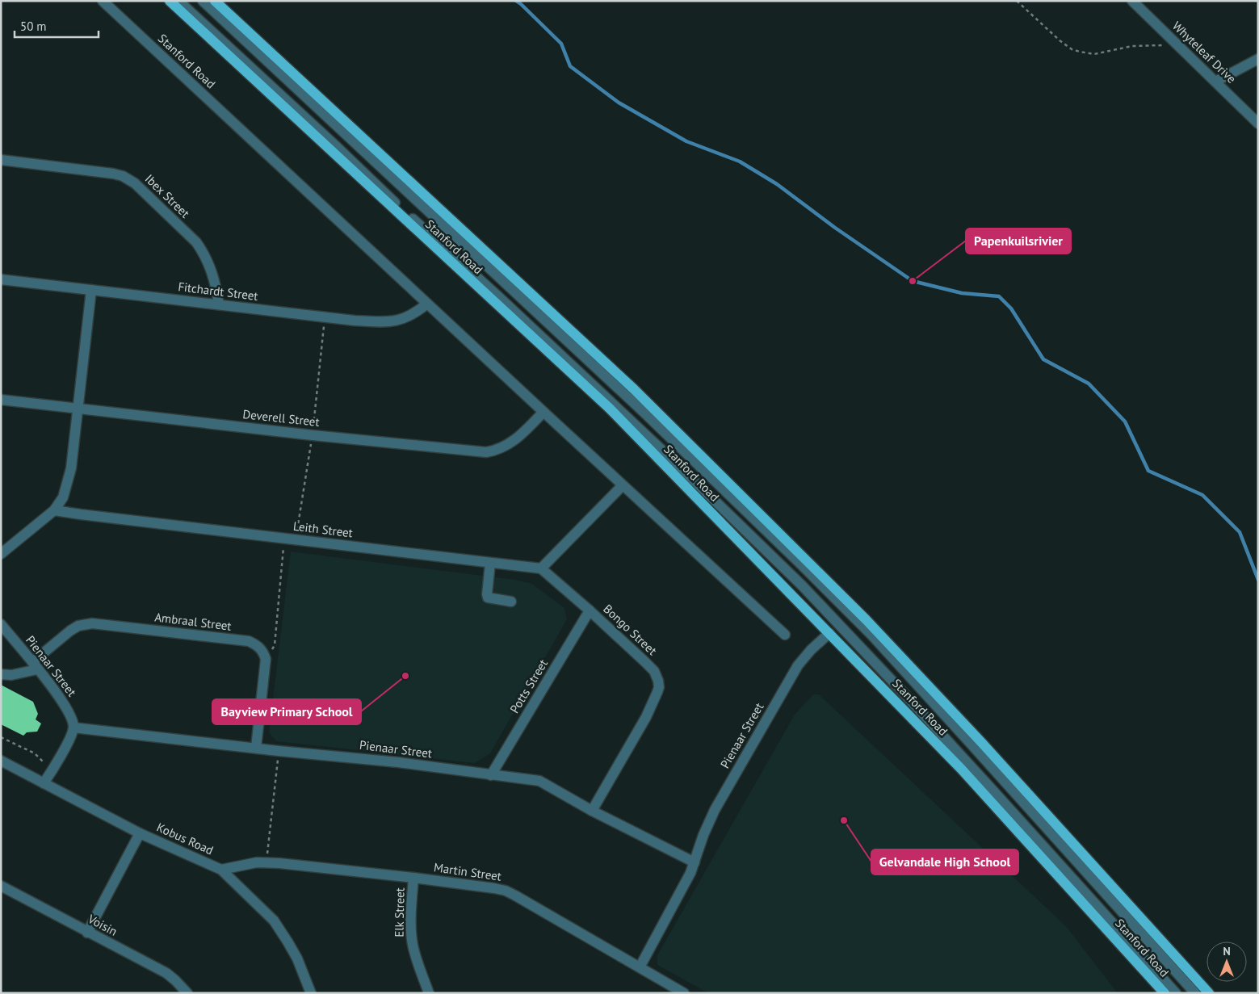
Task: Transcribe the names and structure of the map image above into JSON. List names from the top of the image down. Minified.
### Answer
{"streets":{"main road":["Stanford Road"],"street":["Whyteleaf Drive","Ibex Street","Fitchardt Street","Deverell Street","Leith Street","Ambraal Street","Bongo Street","Pienaar Street","Potts Street","Kobus Road","Martin Street","Elk Street","Voisin"]},"crossings":[["Stanford Road","Fitchardt Street"],["Stanford Road","Deverell Street"],["Stanford Road","Pienaar Street"],["Ibex Street","Fitchardt Street"],["Leith Street","Bongo Street"],["Ambraal Street","Pienaar Street"],["Bongo Street","Pienaar Street"],["Bongo Street","Potts Street"],["Pienaar Street","Potts Street"],["Pienaar Street","Martin Street"],["Kobus Road","Martin Street"],["Martin Street","Elk Street"]],"places":["Papenkuilsrivier","Bayview Primary School","Gelvandale High School"],"scale_bar":"50 m","north":"top"}
